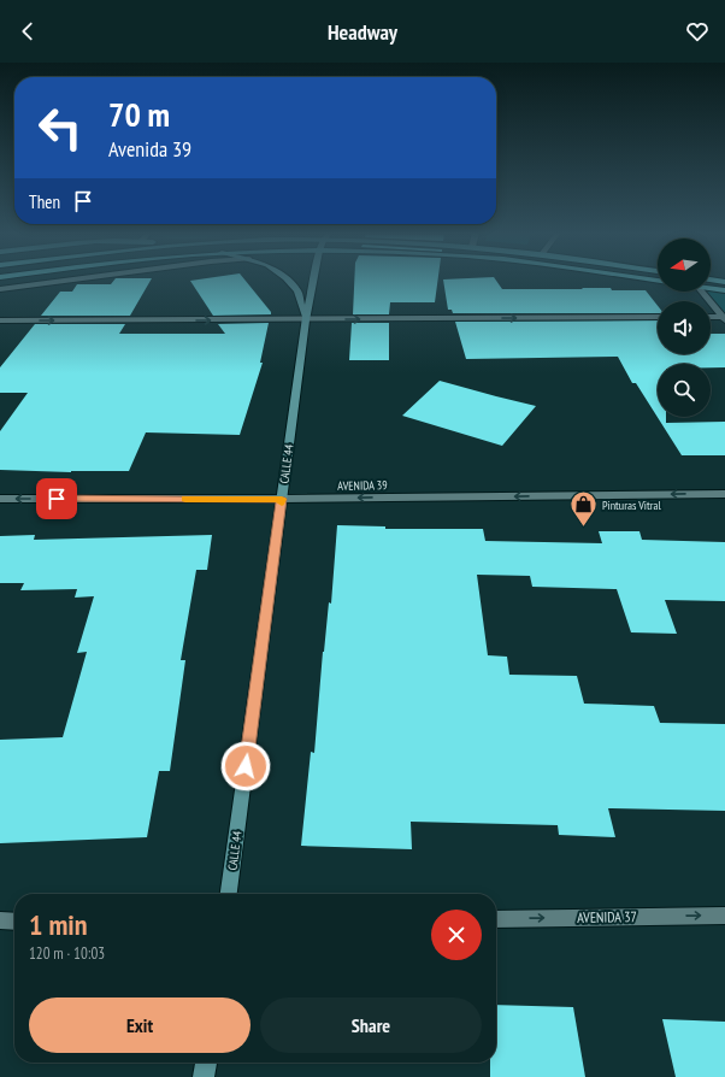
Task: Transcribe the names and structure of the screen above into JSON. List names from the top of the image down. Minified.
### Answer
{"streets":{"street":["CALLE 44","AVENIDA 39","AVENIDA 37"]},"crossings":[["CALLE 44","AVENIDA 39"]],"one_way":["AVENIDA 39","AVENIDA 37"],"places":{"shop":["Pinturas Vitral"]},"north":"left","page":{"header":"Headway","turn":["70 m","Avenida 39"],"then":"Then","heading":["1 min","120 m · 10:03"],"buttons":["Exit","Share"]}}
